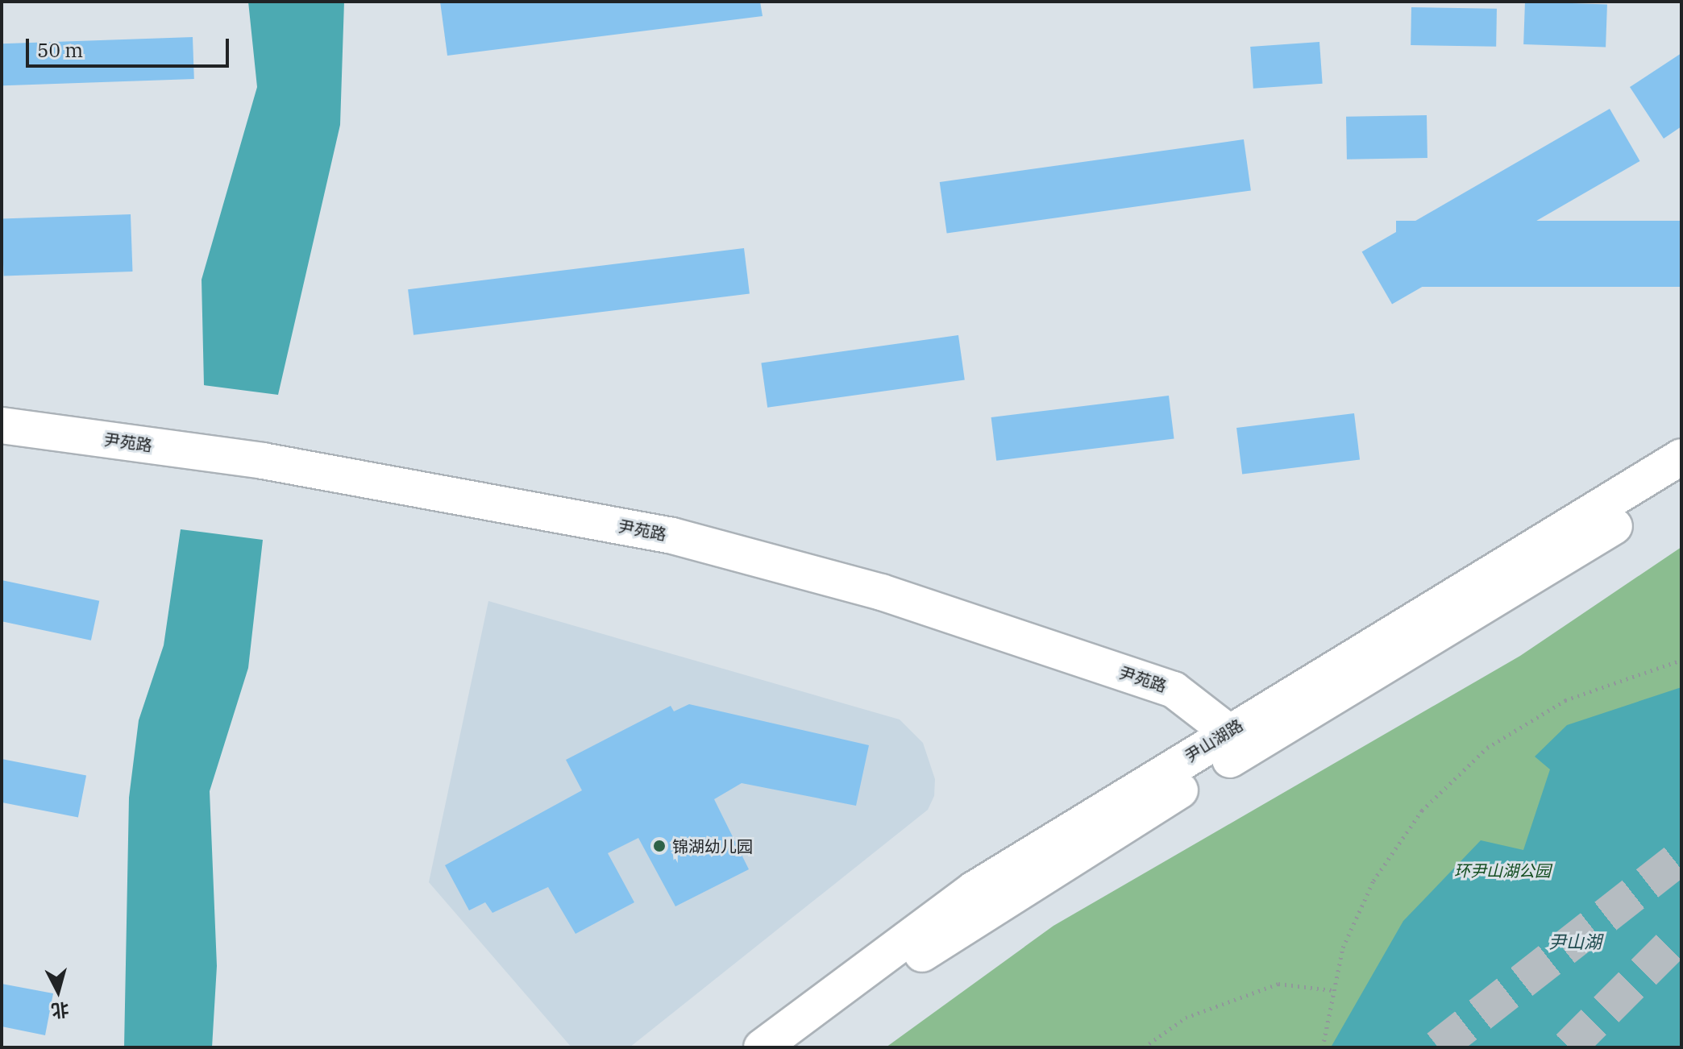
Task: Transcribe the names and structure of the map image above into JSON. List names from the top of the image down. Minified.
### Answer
{"streets":{"main road":["尹苑路","尹山湖路"]},"crossings":[["尹苑路","尹山湖路"]],"water":["尹山湖"],"parks":["环尹山湖公园"],"places":["锦湖幼儿园"],"scale_bar":"50 m","north":"bottom"}
